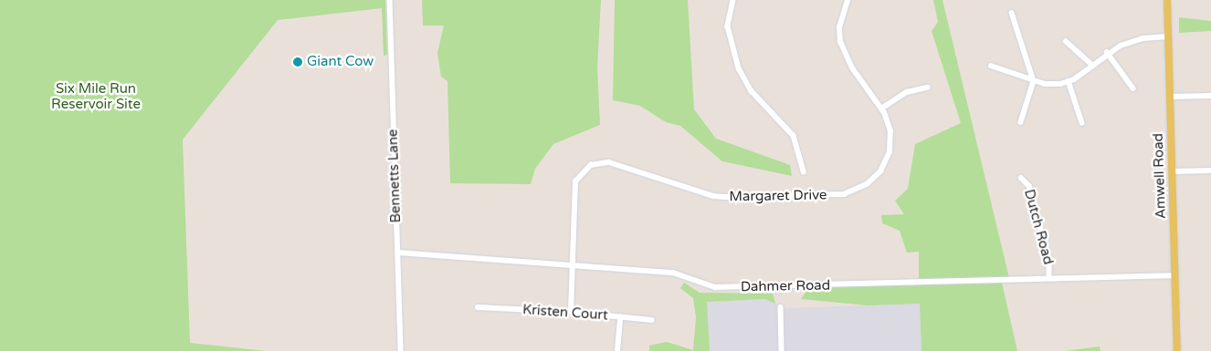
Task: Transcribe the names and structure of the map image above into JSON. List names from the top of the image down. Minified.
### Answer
{"streets":{"main road":["Amwell Road"],"street":["Bennetts Lane","Margaret Drive","Dutch Road","Dahmer Road","Kristen Court"]},"crossings":[["Bennetts Lane","Dahmer Road"],["Amwell Road","Dahmer Road"],["Margaret Drive","Dahmer Road"],["Margaret Drive","Kristen Court"],["Dutch Road","Dahmer Road"]],"parks":["Six Mile Run Reservoir Site"],"places":["Giant Cow"]}
